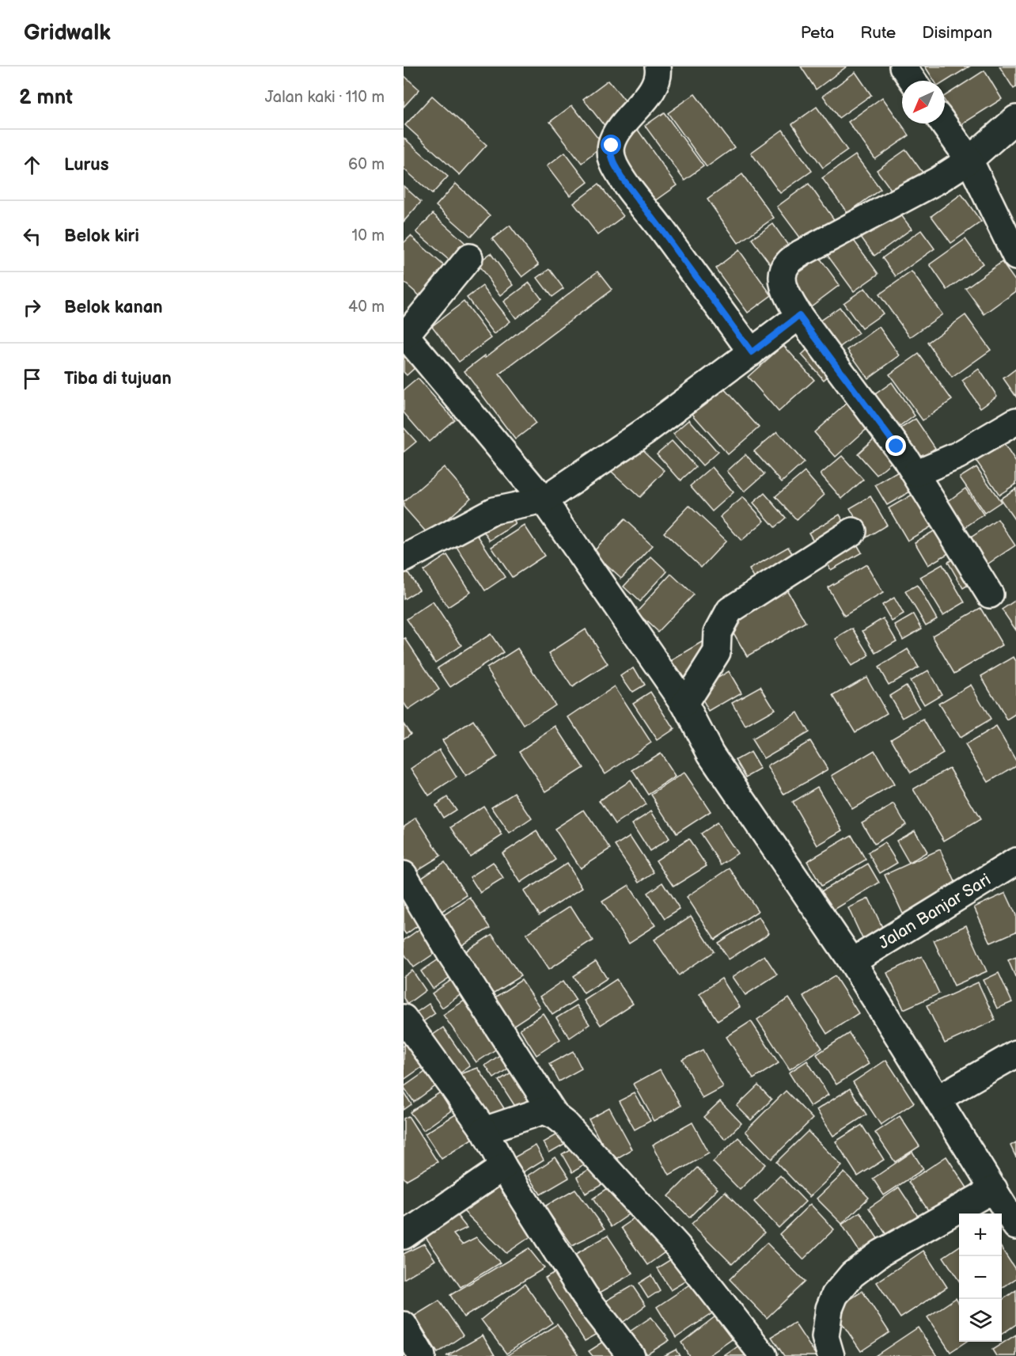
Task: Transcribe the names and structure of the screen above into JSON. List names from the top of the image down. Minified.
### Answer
{"streets":{"street":["Jalan Banjar Sari"]},"north":"bottom left","page":{"header":"Gridwalk","nav":["Peta","Rute","Disimpan"],"heading":["2 mnt","Jalan kaki · 110 m"],"list":[["Lurus","60 m"],["Belok kiri","10 m"],["Belok kanan","40 m"],"Tiba di tujuan"],"map_buttons":["+","−"]}}
